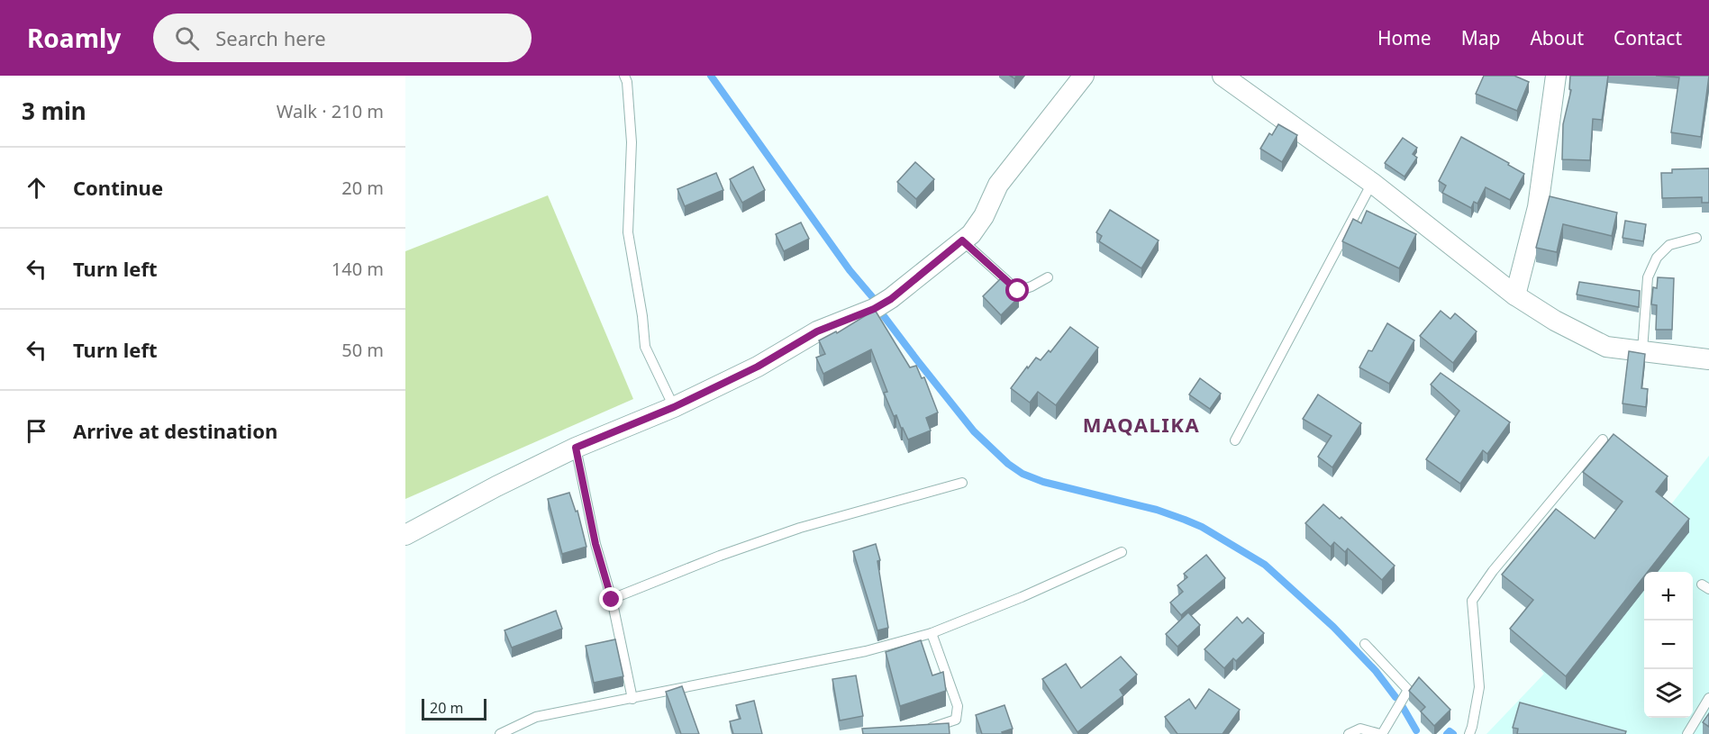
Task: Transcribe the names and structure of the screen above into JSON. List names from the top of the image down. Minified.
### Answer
{"districts":["MAQALIKA"],"scale_bar":"20 m","page":{"header":"Roamly","search":"Search here","nav":["Home","Map","About","Contact"],"heading":["3 min","Walk · 210 m"],"list":[["Continue","20 m"],["Turn left","140 m"],["Turn left","50 m"],"Arrive at destination"],"map_buttons":["+","−"],"scale":"20 m"}}
